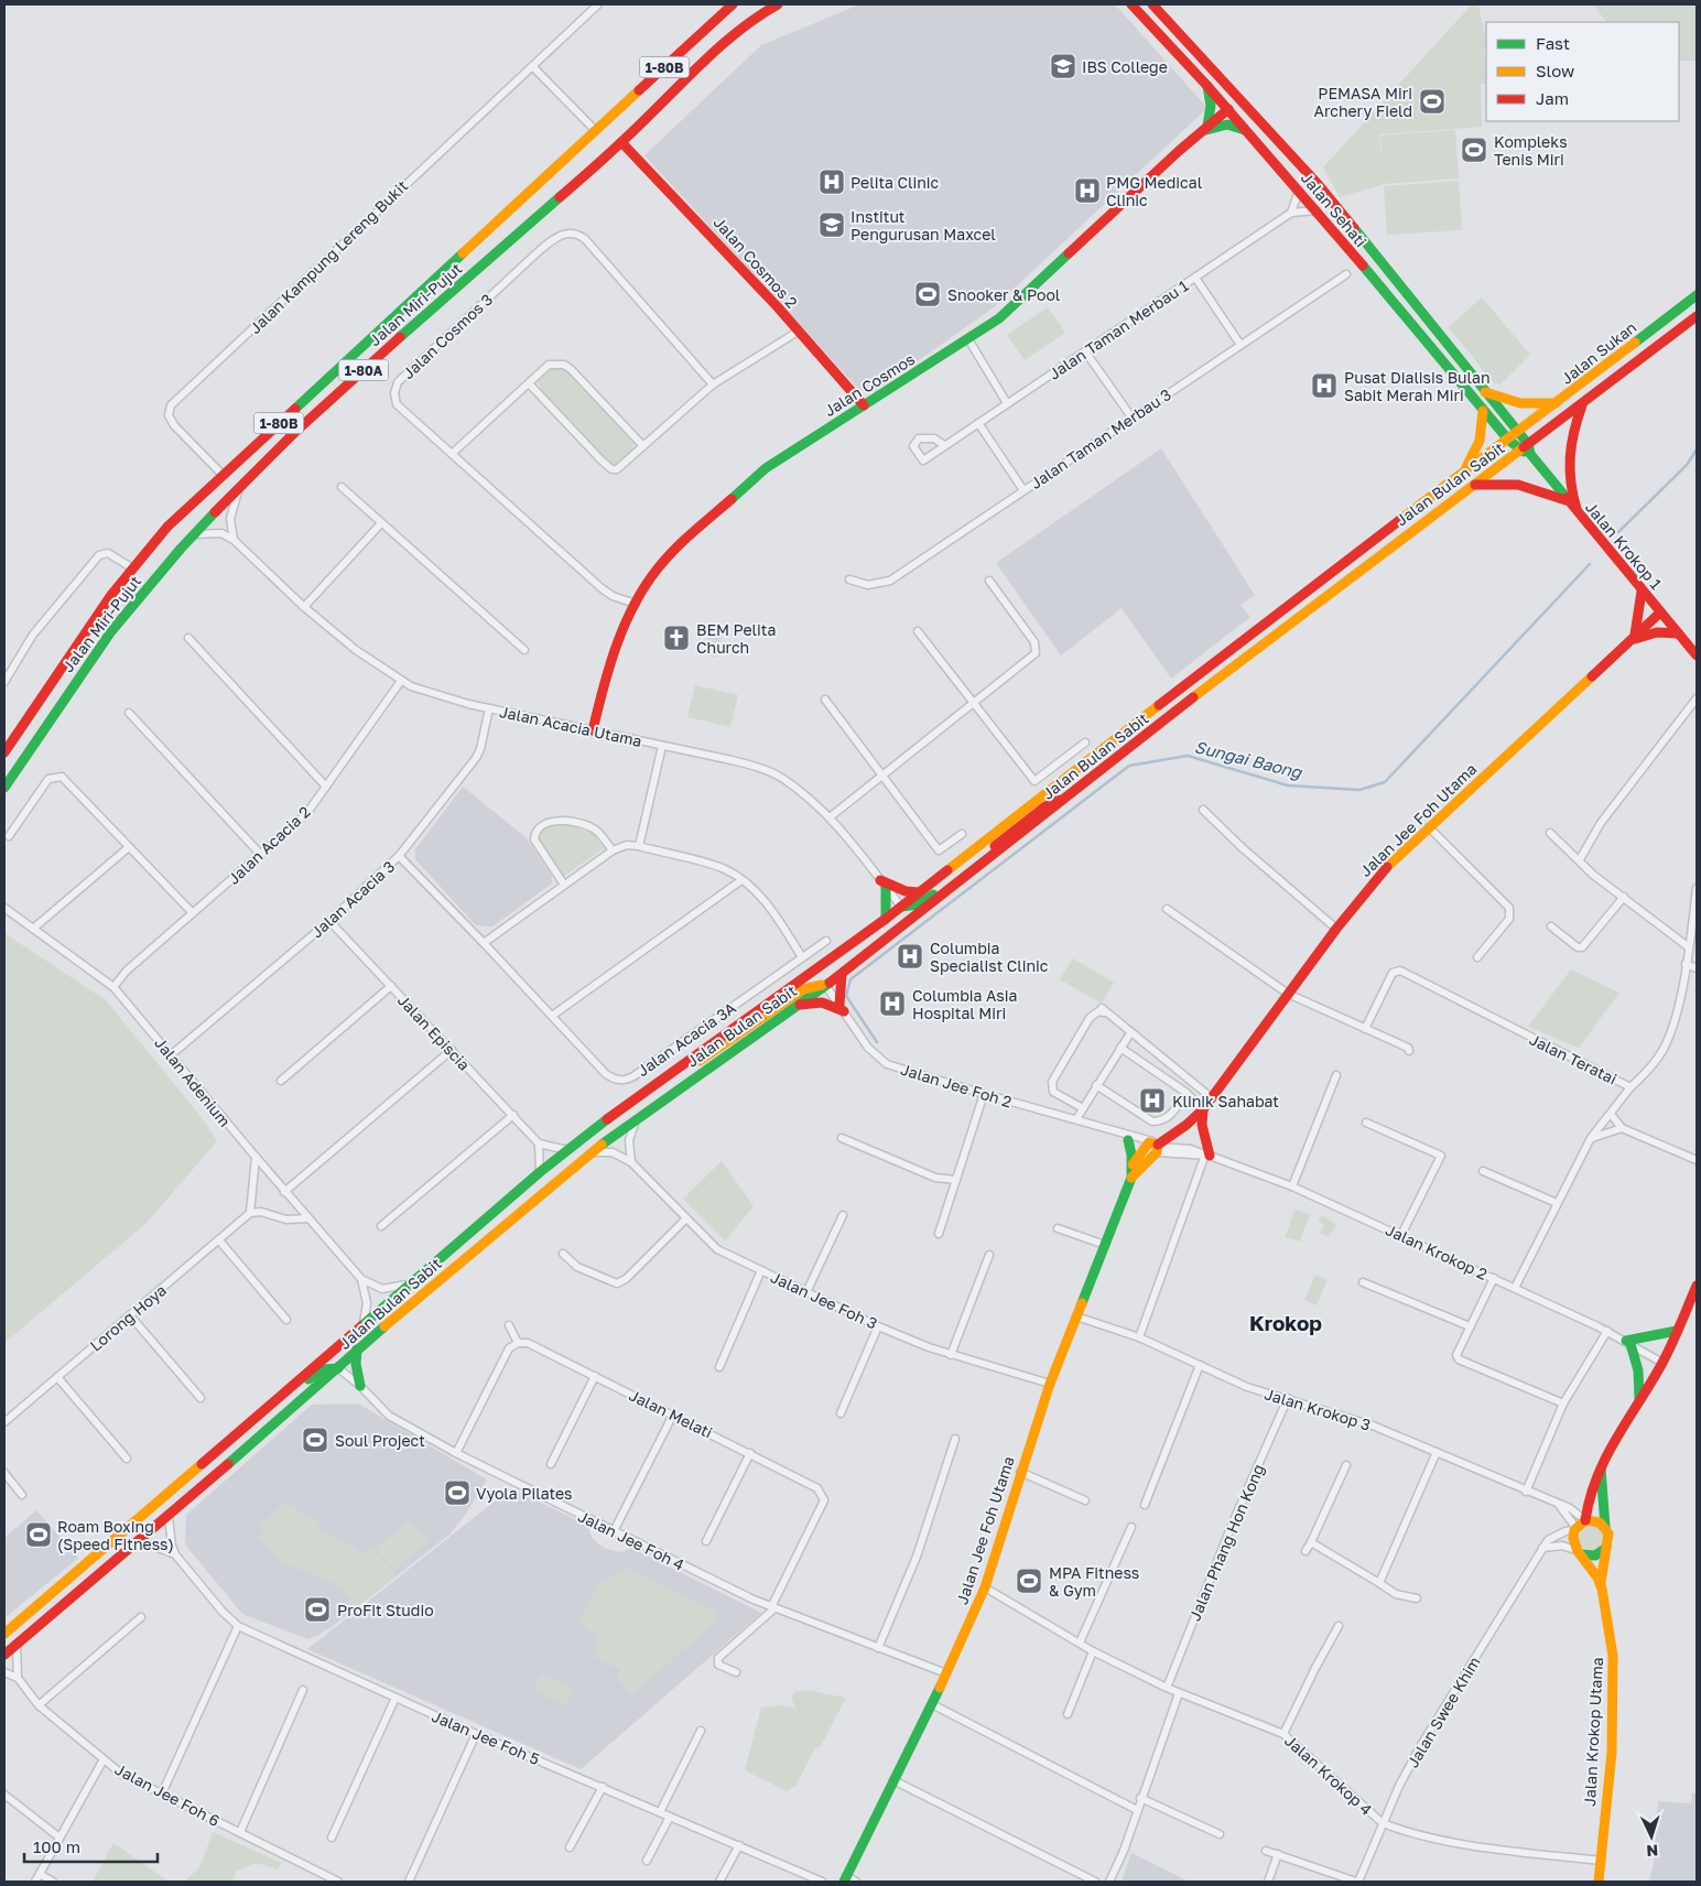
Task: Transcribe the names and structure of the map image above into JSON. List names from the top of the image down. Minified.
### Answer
{"streets":{"main road":["1-80B","Jalan Sehati","Jalan Cosmos 2","Jalan Miri-Pujut","Jalan Sukan","1-80A","Jalan Cosmos","Jalan Bulan Sabit","Jalan Krokop 1","Jalan Jee Foh Utama","Jalan Krokop Utama"],"street":["Jalan Kampung Lereng Bukit","Jalan Taman Merbau 1","Jalan Cosmos 3","Jalan Taman Merbau 3","Jalan Acacia Utama","Jalan Acacia 2","Jalan Acacia 3","Jalan Episcia","Jalan Acacia 3A","Jalan Teratai","Jalan Adenium","Jalan Jee Foh 2","Jalan Krokop 2","Jalan Jee Foh 3","Lorong Hoya","Jalan Krokop 3","Jalan Melati","Jalan Jee Foh 4","Jalan Phang Hon Kong","Jalan Swee Khim","Jalan Jee Foh 5","Jalan Krokop 4","Jalan Jee Foh 6"]},"crossings":[["Jalan Sehati","Jalan Sukan"],["Jalan Sehati","Jalan Cosmos"],["Jalan Sehati","Jalan Bulan Sabit"],["Jalan Sehati","Jalan Krokop 1"],["Jalan Kampung Lereng Bukit","Jalan Miri-Pujut"],["Jalan Cosmos 2","Jalan Miri-Pujut"],["Jalan Cosmos 2","Jalan Cosmos"],["Jalan Cosmos 3","Jalan Cosmos"],["Jalan Sukan","Jalan Bulan Sabit"],["Jalan Sukan","Jalan Krokop 1"],["Jalan Cosmos","Jalan Acacia Utama"],["Jalan Bulan Sabit","Jalan Krokop 1"],["Jalan Bulan Sabit","Jalan Acacia Utama"],["Jalan Bulan Sabit","Jalan Adenium"],["Jalan Bulan Sabit","Jalan Jee Foh 2"],["Jalan Bulan Sabit","Jalan Jee Foh 3"],["Jalan Bulan Sabit","Jalan Jee Foh 4"],["Jalan Bulan Sabit","Jalan Jee Foh 5"],["Jalan Krokop 1","Jalan Jee Foh Utama"],["Jalan Acacia Utama","Jalan Acacia 2"],["Jalan Acacia Utama","Jalan Acacia 3"],["Jalan Jee Foh Utama","Jalan Jee Foh 2"],["Jalan Jee Foh Utama","Jalan Krokop 2"],["Jalan Jee Foh Utama","Jalan Jee Foh 3"],["Jalan Jee Foh Utama","Jalan Krokop 3"],["Jalan Jee Foh Utama","Jalan Jee Foh 4"],["Jalan Jee Foh Utama","Jalan Krokop 4"],["Jalan Acacia 2","Jalan Adenium"],["Jalan Acacia 3","Jalan Episcia"],["Jalan Acacia 3","Jalan Acacia 3A"],["Jalan Acacia 3","Jalan Adenium"],["Jalan Teratai","Jalan Krokop 2"],["Jalan Jee Foh 2","Jalan Krokop 2"],["Jalan Krokop 3","Jalan Phang Hon Kong"],["Jalan Krokop 3","Jalan Swee Khim"],["Jalan Melati","Jalan Jee Foh 4"],["Jalan Phang Hon Kong","Jalan Krokop 4"],["Jalan Swee Khim","Jalan Krokop 4"],["Jalan Krokop Utama","Jalan Krokop 4"]],"districts":["Krokop"],"water":["Sungai Baong"],"places":{"school or university":["IBS College","Institut Pengurusan Maxcel"],"sports":["PEMASA Miri Archery Field","Kompleks Tenis Miri","Snooker & Pool","Soul Project","Vyola Pilates","Roam Boxing (Speed Fitness)","MPA Fitness & Gym","ProFit Studio"],"hospital":["Pelita Clinic","PMG Medical Clinic","Pusat Dialisis Bulan Sabit Merah Miri","Columbia Specialist Clinic","Columbia Asia Hospital Miri","Klinik Sahabat"],"church":["BEM Pelita Church"]},"legend":["Fast","Slow","Jam"],"scale_bar":"100 m","north":"bottom"}
